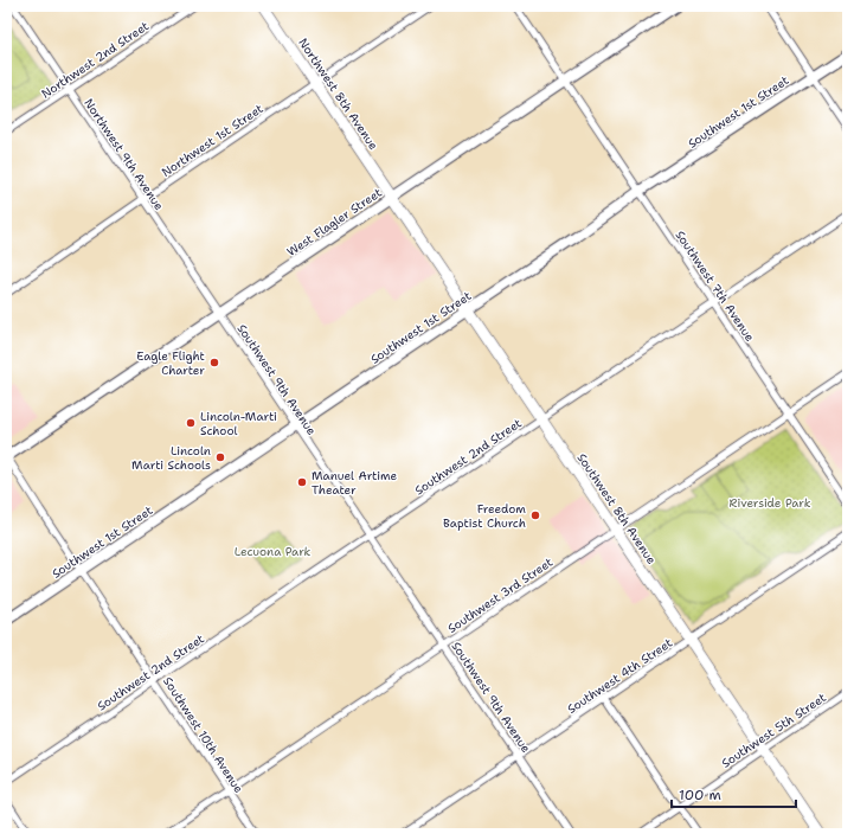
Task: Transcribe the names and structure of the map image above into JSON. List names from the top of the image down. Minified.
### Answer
{"streets":{"main road":["Northwest 8th Avenue","Southwest 1st Street","West Flagler Street","Southwest 8th Avenue"],"street":["Northwest 2nd Street","Northwest 1st Street","Northwest 9th Avenue","Southwest 7th Avenue","Southwest 9th Avenue","Southwest 2nd Street","Southwest 3rd Street","Southwest 4th Street","Southwest 5th Street","Southwest 10th Avenue"]},"crossings":[["Northwest 2nd Street","Northwest 9th Avenue"],["Northwest 8th Avenue","Northwest 1st Street"],["Northwest 8th Avenue","West Flagler Street"],["Northwest 8th Avenue","Southwest 8th Avenue"],["Southwest 1st Street","Southwest 7th Avenue"],["Southwest 1st Street","Southwest 9th Avenue"],["Southwest 1st Street","Southwest 8th Avenue"],["Southwest 1st Street","Southwest 10th Avenue"],["Northwest 1st Street","Northwest 9th Avenue"],["Northwest 9th Avenue","West Flagler Street"],["Northwest 9th Avenue","Southwest 9th Avenue"],["West Flagler Street","Southwest 7th Avenue"],["West Flagler Street","Southwest 9th Avenue"],["West Flagler Street","Southwest 8th Avenue"],["West Flagler Street","Southwest 10th Avenue"],["Southwest 7th Avenue","Southwest 2nd Street"],["Southwest 7th Avenue","Southwest 3rd Street"],["Southwest 9th Avenue","Southwest 2nd Street"],["Southwest 9th Avenue","Southwest 3rd Street"],["Southwest 9th Avenue","Southwest 4th Street"],["Southwest 2nd Street","Southwest 8th Avenue"],["Southwest 2nd Street","Southwest 10th Avenue"],["Southwest 8th Avenue","Southwest 3rd Street"],["Southwest 8th Avenue","Southwest 4th Street"],["Southwest 8th Avenue","Southwest 5th Street"],["Southwest 3rd Street","Southwest 10th Avenue"]],"parks":["Riverside Park","Lecuona Park"],"places":["Eagle Flight Charter","Lincoln-Marti School","Lincoln Marti Schools","Manuel Artime Theater","Freedom Baptist Church"],"scale_bar":"100 m"}
